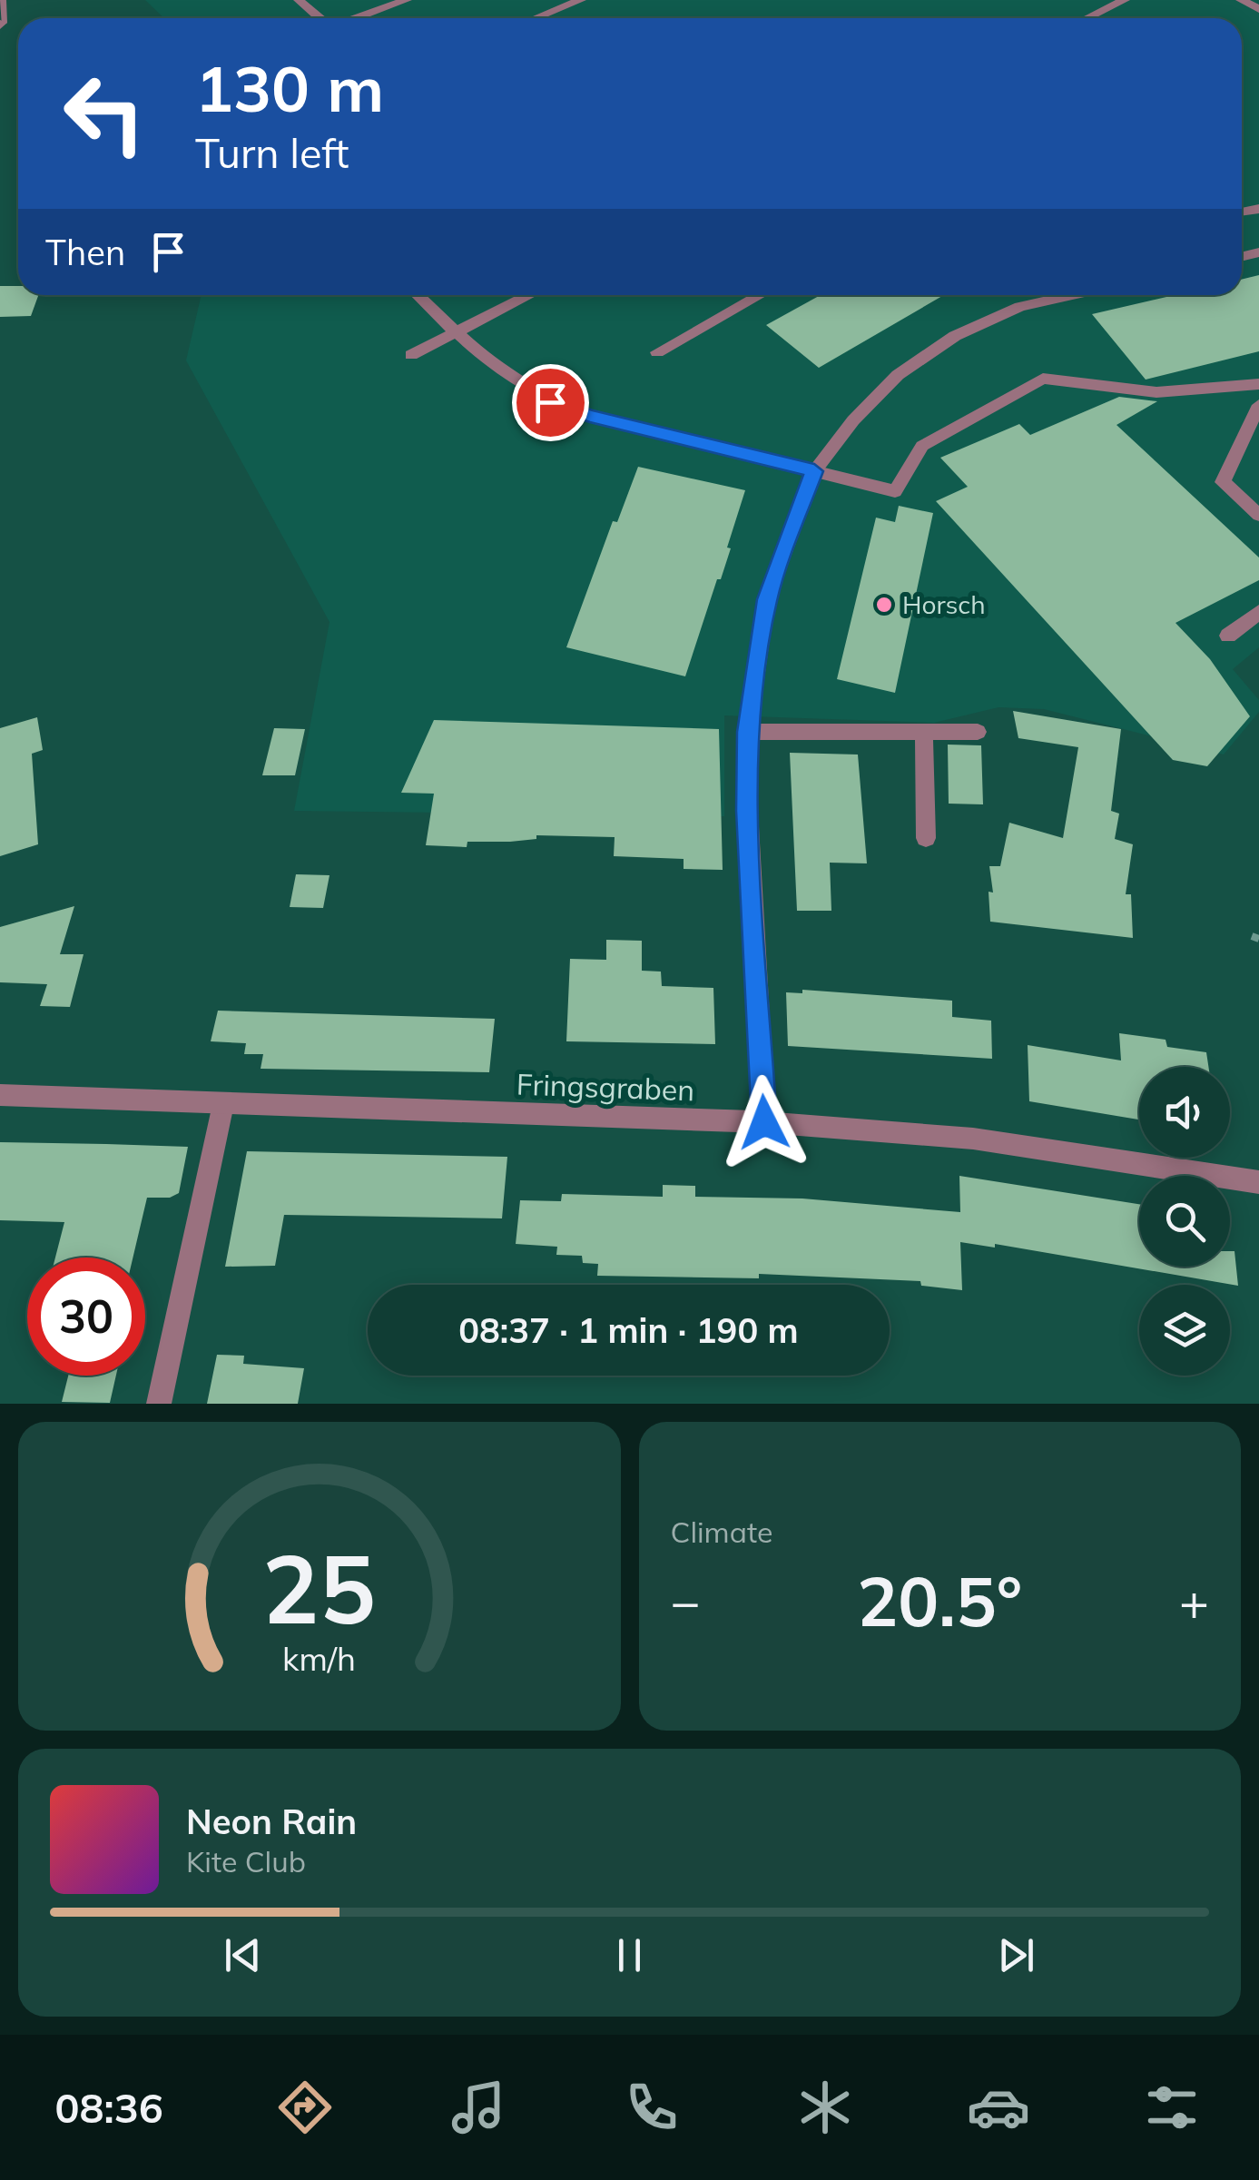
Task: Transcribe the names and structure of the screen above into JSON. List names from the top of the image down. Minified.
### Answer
{"streets":{"street":["Fringsgraben"]},"places":["Horsch"],"page":{"turn":["130 m","Turn left"],"then":"Then","limit":"30","trip":"08:37 · 1 min · 190 m","tile":"Climate","heat":["−","20.5°","+"],"song":["Neon Rain","Kite Club"],"tabs":"08:36","gauge":["25","km/h"]}}
